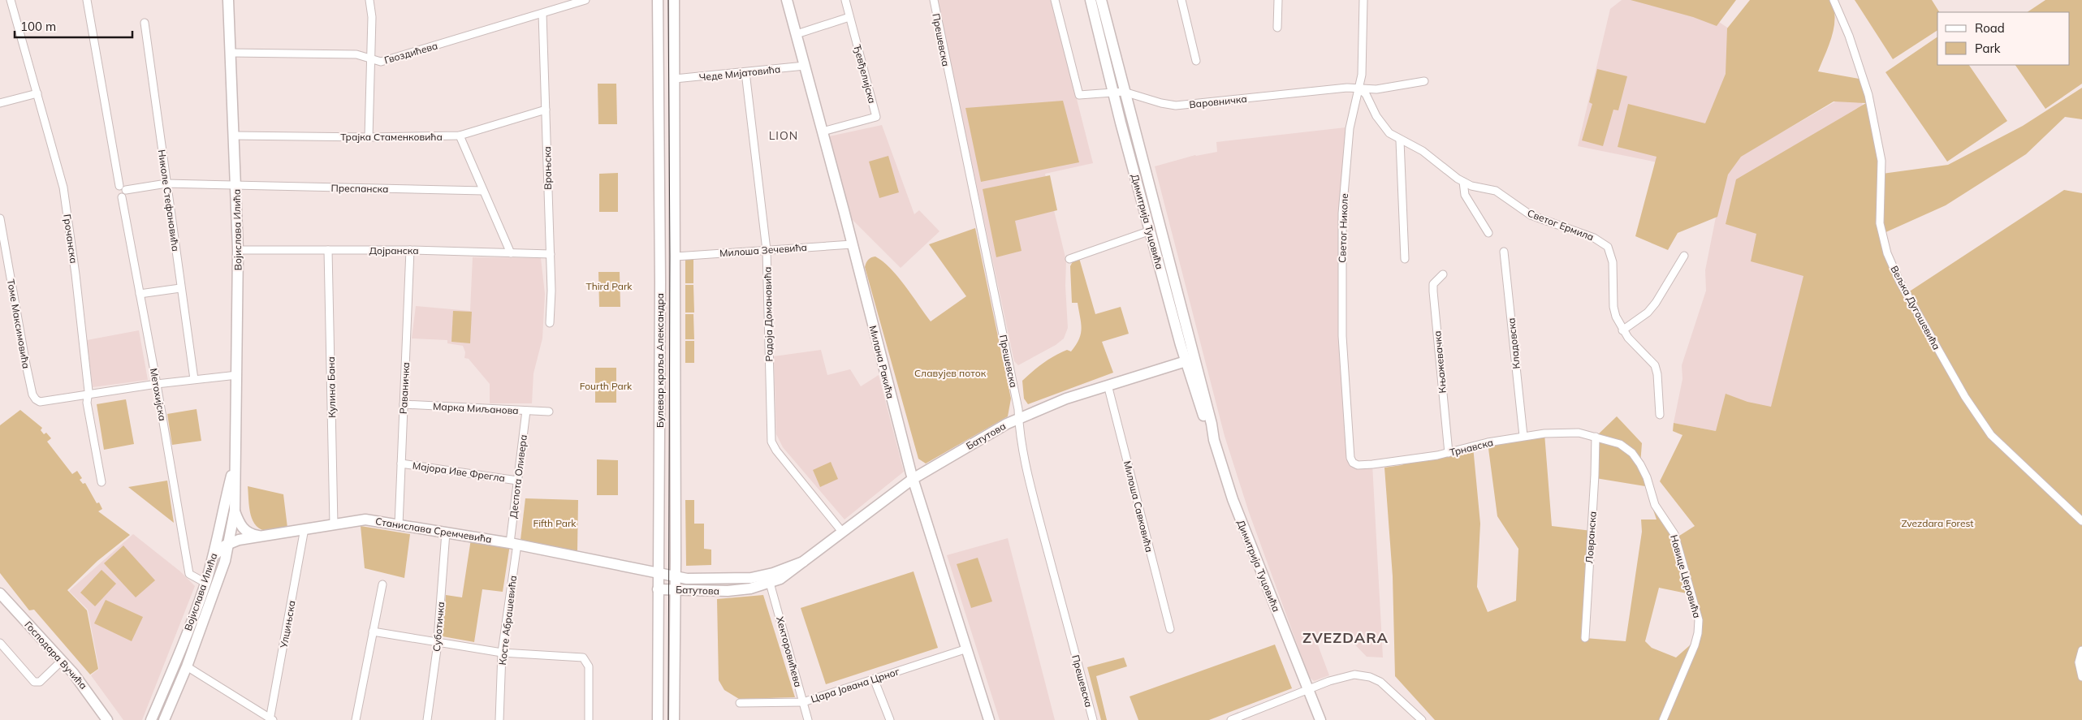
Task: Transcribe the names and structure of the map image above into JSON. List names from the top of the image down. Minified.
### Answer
{"streets":{"main road":["Димитрија Туцовића","Војислава Илића","Булевар краља Александра","Милана Ракића","Батутова","Станислава Сремчевића","Господара Вучића"],"street":["Прешевска","Гвоздићева","Чеде Мијатовића","Ђевђелијска","Варовничка","Трајка Стаменковића","Врањска","Преспанска","Николе Стефановића","Светог Ермила","Светог Николе","Грочанска","Дојранска","Милоша Зечевића","Вељка Дугошевића","Радоја Домановића","Томе Максимовића","Кладовска","Књажевачка","Кулина Бана","Раваничка","Метохијска","Марка Миљанова","Трнавска","Мајора Иве Фрегла","Деспота Оливера","Милоша Савковића","Ловранска","Новице Церовића","Косте Абрашевића","Улцињска","Суботичка","Хекторовићева","Цара Јована Црног"]},"crossings":[["Прешевска","Батутова"],["Гвоздићева","Врањска"],["Гвоздићева","Војислава Илића"],["Чеде Мијатовића","Радоја Домановића"],["Чеде Мијатовића","Булевар краља Александра"],["Чеде Мијатовића","Милана Ракића"],["Ђевђелијска","Милана Ракића"],["Варовничка","Димитрија Туцовића"],["Варовничка","Светог Ермила"],["Варовничка","Светог Николе"],["Трајка Стаменковића","Врањска"],["Трајка Стаменковића","Војислава Илића"],["Врањска","Дојранска"],["Преспанска","Николе Стефановића"],["Преспанска","Војислава Илића"],["Преспанска","Метохијска"],["Димитрија Туцовића","Батутова"],["Светог Ермила","Светог Николе"],["Светог Николе","Трнавска"],["Војислава Илића","Дојранска"],["Војислава Илића","Метохијска"],["Војислава Илића","Станислава Сремчевића"],["Грочанска","Томе Максимовића"],["Дојранска","Кулина Бана"],["Дојранска","Раваничка"],["Милоша Зечевића","Радоја Домановића"],["Милоша Зечевића","Булевар краља Александра"],["Милоша Зечевића","Милана Ракића"],["Радоја Домановића","Батутова"],["Кладовска","Трнавска"],["Булевар краља Александра","Батутова"],["Булевар краља Александра","Станислава Сремчевића"],["Милана Ракића","Батутова"],["Милана Ракића","Цара Јована Црног"],["Књажевачка","Трнавска"],["Кулина Бана","Станислава Сремчевића"],["Раваничка","Марка Миљанова"],["Раваничка","Мајора Иве Фрегла"],["Раваничка","Станислава Сремчевића"],["Марка Миљанова","Деспота Оливера"],["Батутова","Милоша Савковића"],["Батутова","Станислава Сремчевића"],["Батутова","Хекторовићева"],["Трнавска","Ловранска"],["Трнавска","Новице Церовића"],["Мајора Иве Фрегла","Деспота Оливера"],["Деспота Оливера","Станислава Сремчевића"],["Деспота Оливера","Косте Абрашевића"],["Станислава Сремчевића","Косте Абрашевића"],["Станислава Сремчевића","Улцињска"],["Станислава Сремчевића","Суботичка"],["Ловранска","Новице Церовића"],["Хекторовићева","Цара Јована Црног"]],"districts":["LION","ZVEZDARA"],"parks":["Third Park","Славујев поток","Fourth Park","Fifth Park","Zvezdara Forest"],"legend":["Road","Park"],"scale_bar":"100 m"}
